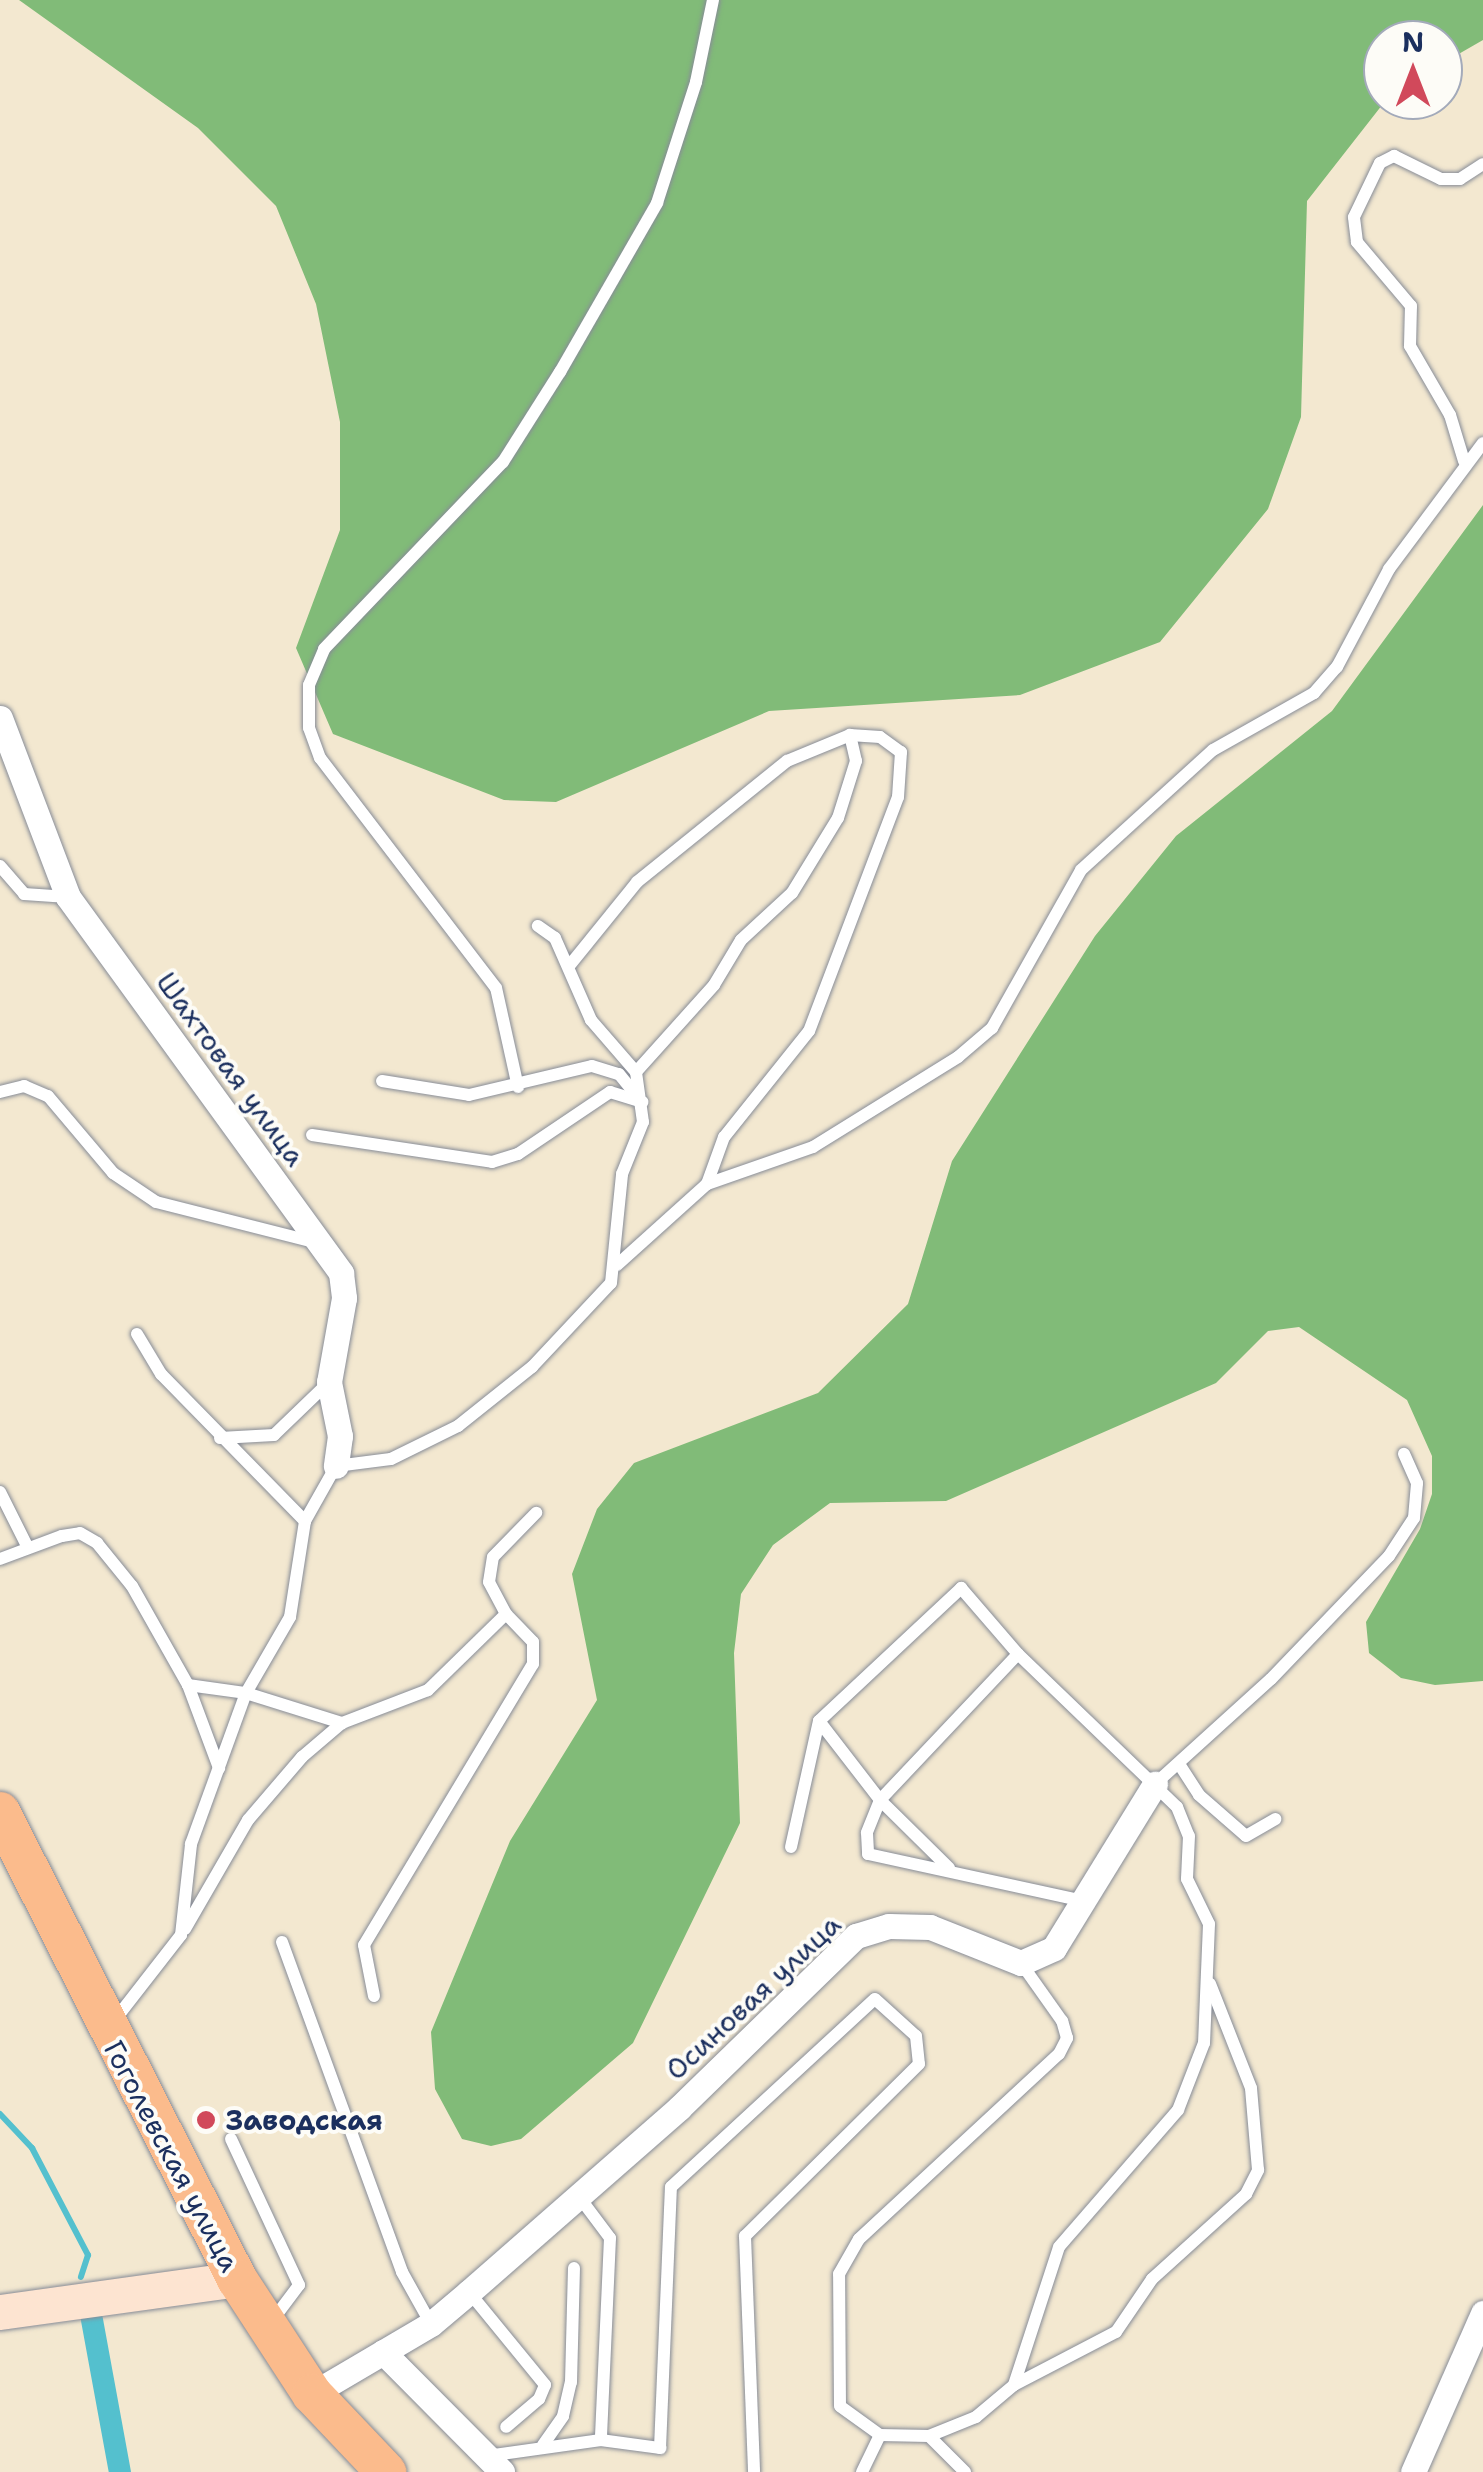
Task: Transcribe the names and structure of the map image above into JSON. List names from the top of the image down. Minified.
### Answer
{"streets":{"main road":["Гоголевская улица"],"street":["Шахтовая улица","Осиновая улица"]},"crossings":[["Осиновая улица","Гоголевская улица"]],"places":["Заводская"],"north":"top"}
